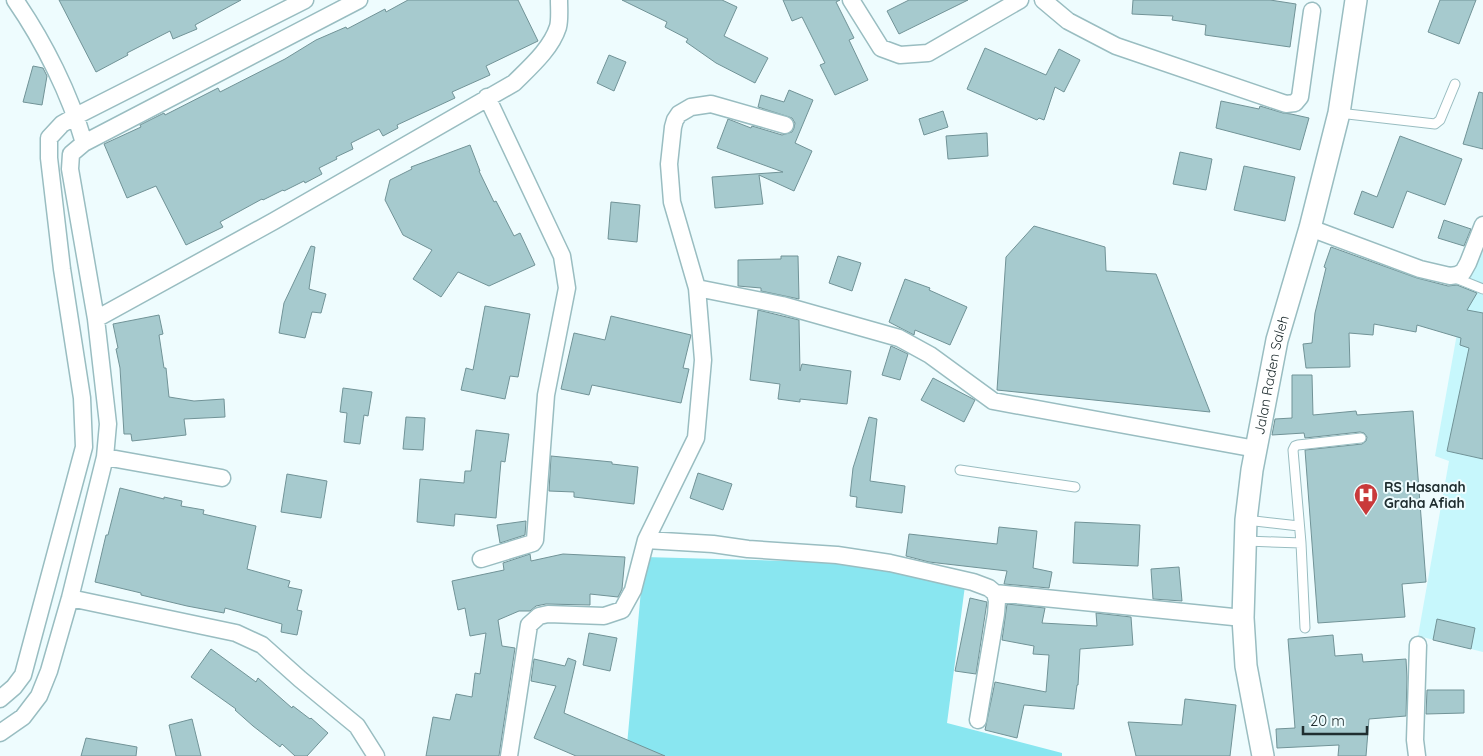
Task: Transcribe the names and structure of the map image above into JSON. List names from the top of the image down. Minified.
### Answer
{"streets":{"street":["Jalan Raden Saleh"]},"places":{"hospital":["RS Hasanah Graha Afiah"]},"scale_bar":"20 m"}
